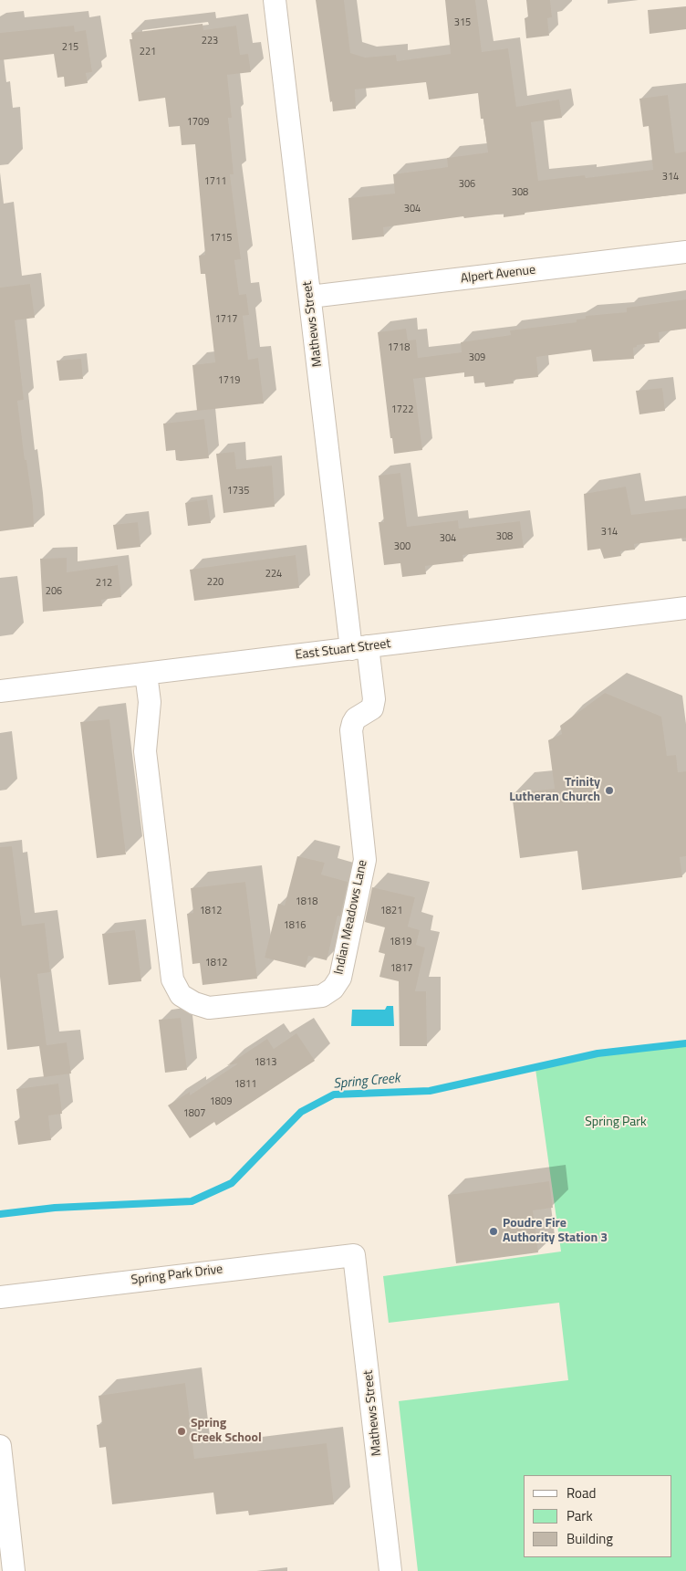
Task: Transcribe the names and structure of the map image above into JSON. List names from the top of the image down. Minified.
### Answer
{"streets":{"street":["Alpert Avenue","Mathews Street","East Stuart Street","Indian Meadows Lane","Spring Park Drive"]},"crossings":[["Alpert Avenue","Mathews Street"],["Mathews Street","East Stuart Street"],["Mathews Street","Indian Meadows Lane"],["Mathews Street","Spring Park Drive"],["East Stuart Street","Indian Meadows Lane"]],"water":["Spring Creek"],"parks":["Spring Park"],"places":["Trinity Lutheran Church","Poudre Fire Authority Station 3","Spring Creek School"],"house_numbers":["315","223","215","221","1709","314","1711","306","308","304","1715","1717","1718","309","1719","1722","1735","314","308","304","300","224","220","212","206","1818","1812","1821","1816","1819","1812","1817","1813","1811","1809","1807"],"legend":["Road","Park","Building"]}
